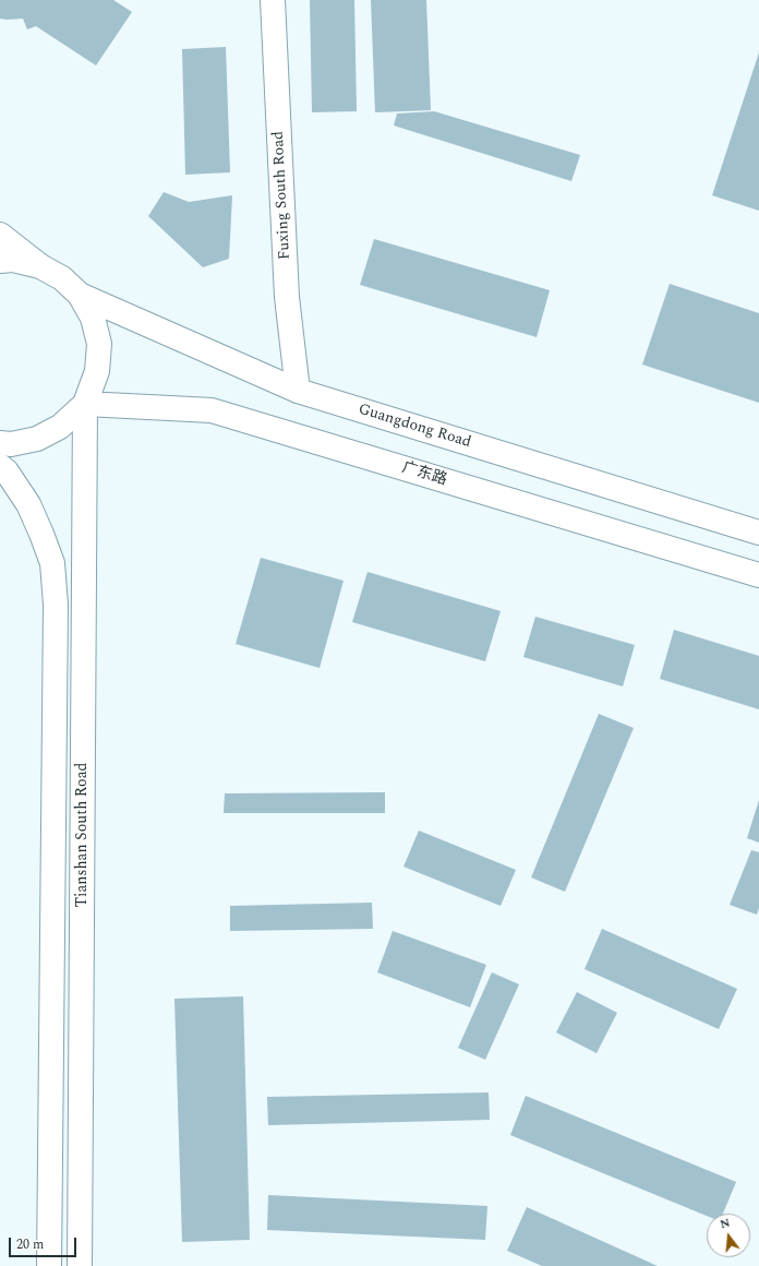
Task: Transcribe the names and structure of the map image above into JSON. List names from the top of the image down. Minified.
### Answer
{"streets":{"main road":["Fuxing South Road","Guangdong Road","广东路","Tianshan South Road"]},"crossings":[["Fuxing South Road","Guangdong Road"],["广东路","Tianshan South Road"]],"scale_bar":"20 m","north":"top"}
